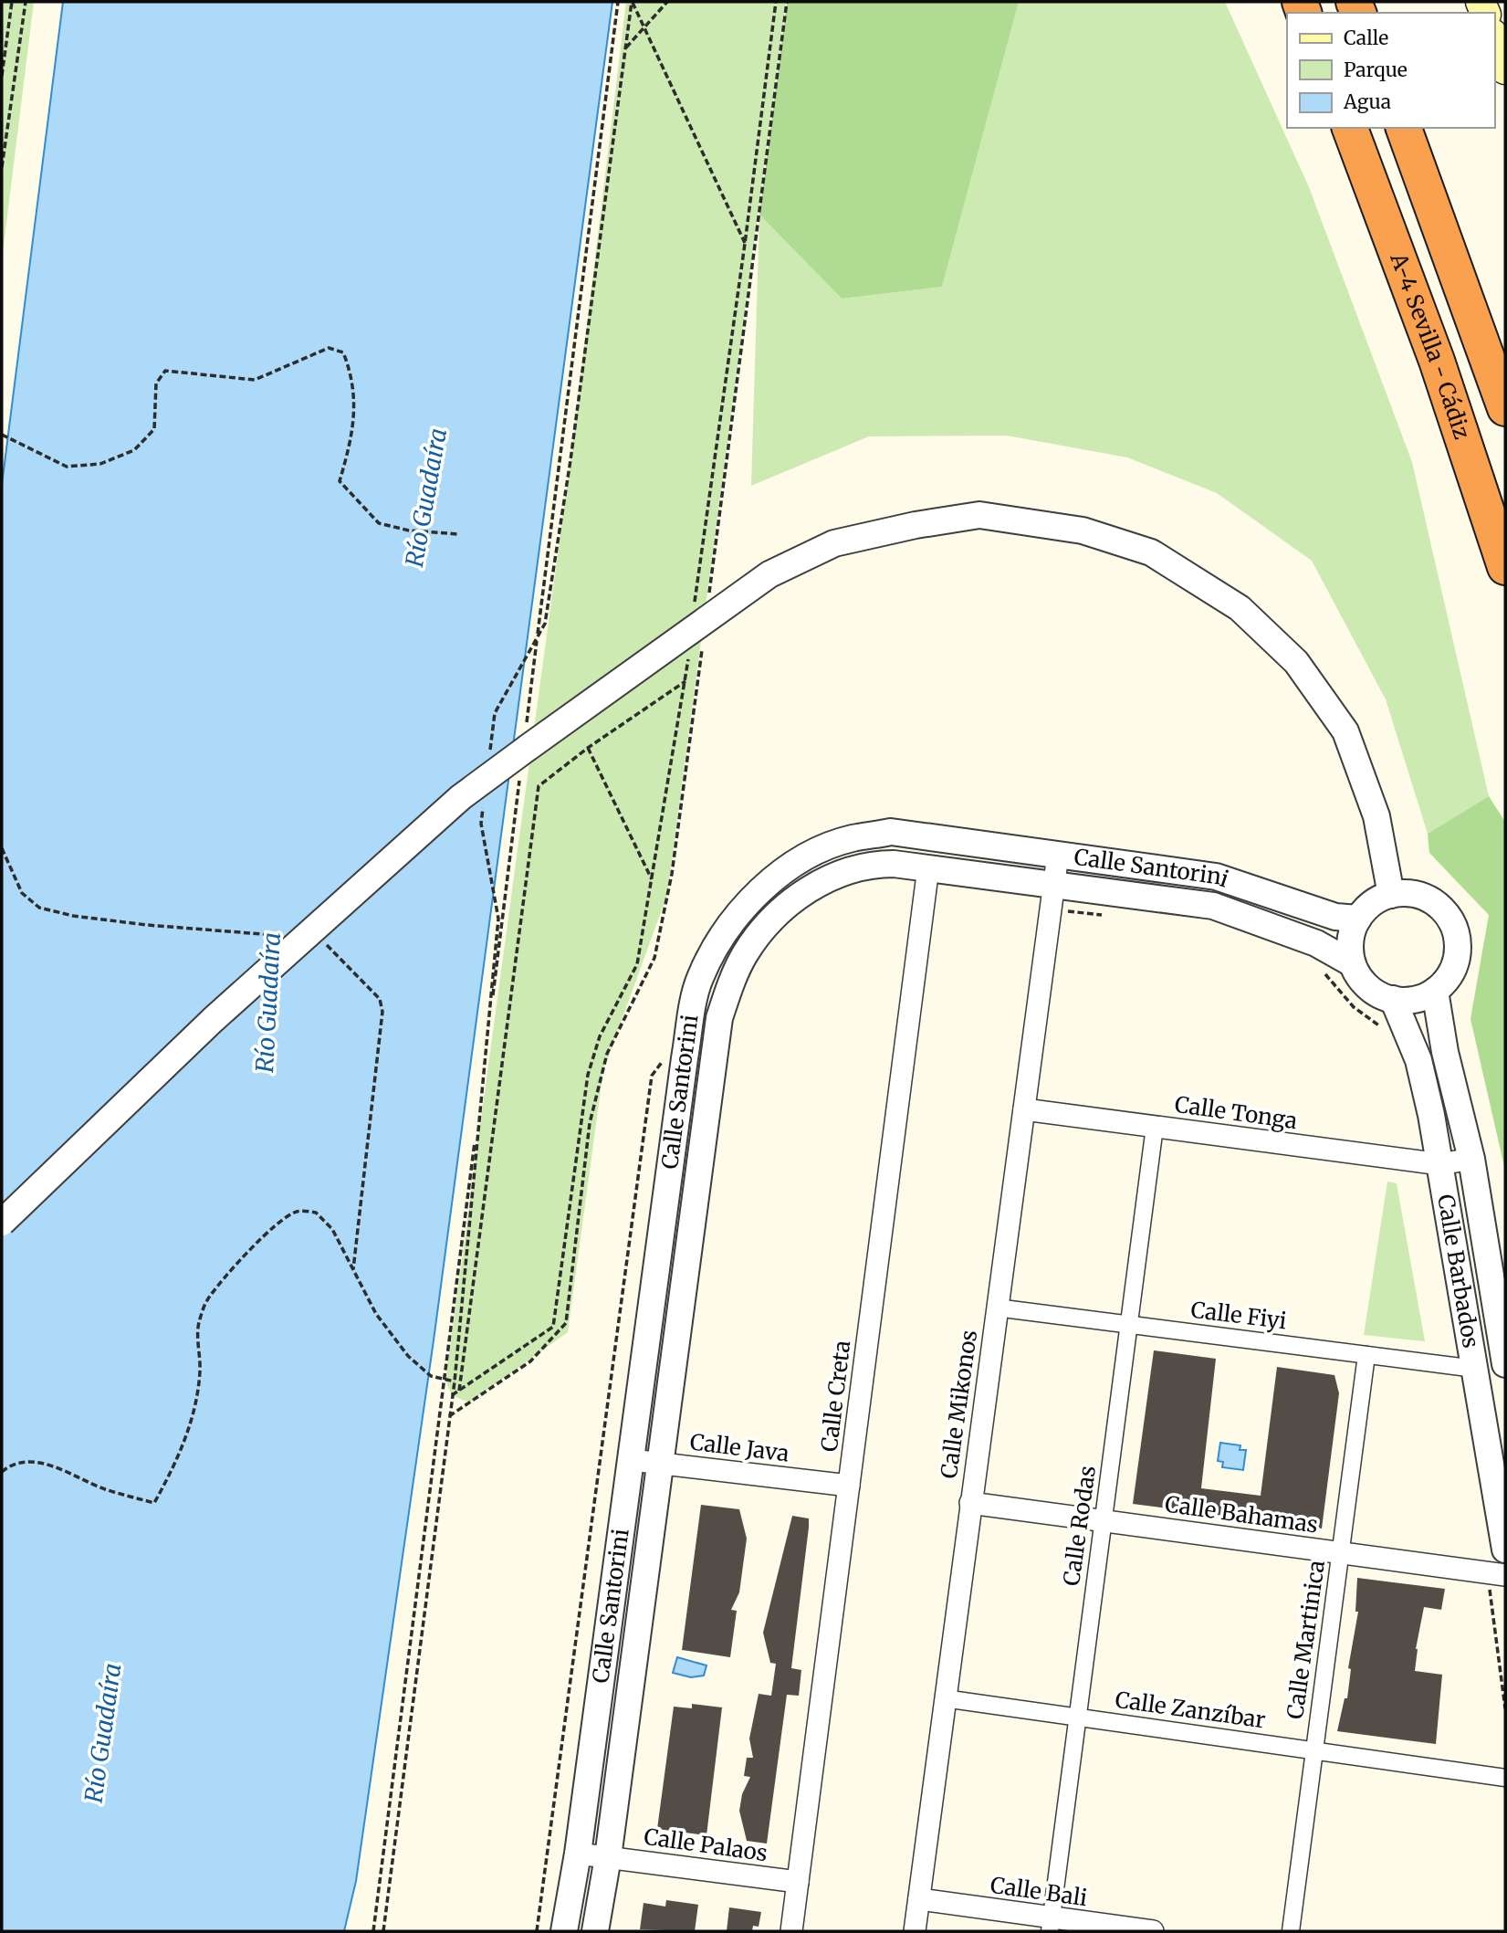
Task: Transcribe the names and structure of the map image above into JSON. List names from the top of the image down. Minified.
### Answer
{"streets":{"highway":["A-4 Sevilla - Cádiz"],"street":["Calle Santorini","Calle Tonga","Calle Barbados","Calle Fiyi","Calle Creta","Calle Mikonos","Calle Java","Calle Bahamas","Calle Rodas","Calle Martinica","Calle Zanzíbar","Calle Palaos","Calle Bali"]},"crossings":[["Calle Santorini","Calle Barbados"],["Calle Santorini","Calle Creta"],["Calle Santorini","Calle Mikonos"],["Calle Santorini","Calle Java"],["Calle Santorini","Calle Palaos"],["Calle Tonga","Calle Barbados"],["Calle Tonga","Calle Mikonos"],["Calle Tonga","Calle Rodas"],["Calle Barbados","Calle Fiyi"],["Calle Fiyi","Calle Mikonos"],["Calle Fiyi","Calle Rodas"],["Calle Fiyi","Calle Martinica"],["Calle Creta","Calle Java"],["Calle Creta","Calle Palaos"],["Calle Mikonos","Calle Bahamas"],["Calle Mikonos","Calle Zanzíbar"],["Calle Mikonos","Calle Bali"],["Calle Bahamas","Calle Rodas"],["Calle Bahamas","Calle Martinica"],["Calle Rodas","Calle Zanzíbar"],["Calle Rodas","Calle Bali"],["Calle Martinica","Calle Zanzíbar"]],"water":["Río Guadaíra"],"legend":["Calle","Parque","Agua"]}
